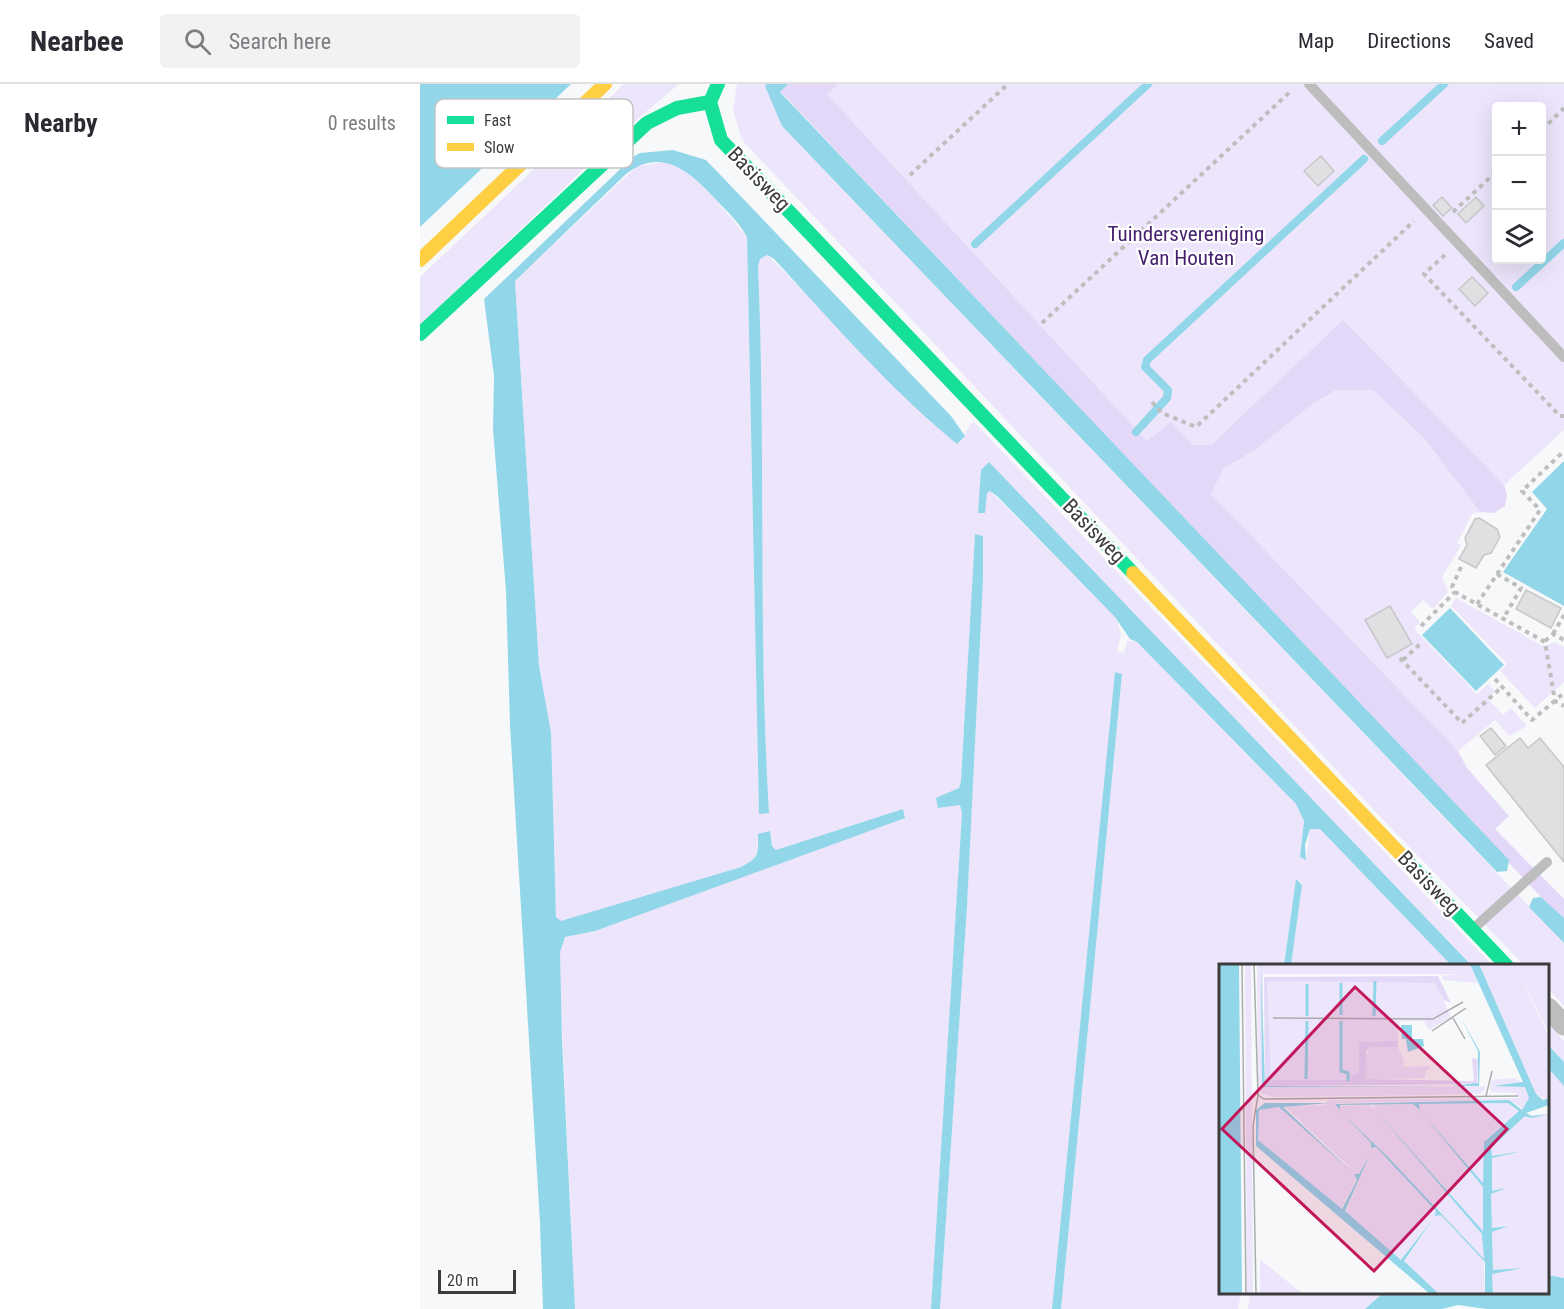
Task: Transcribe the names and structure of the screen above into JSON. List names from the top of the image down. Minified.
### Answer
{"streets":{"street":["Basisweg"]},"parks":["Tuindersvereniging Van Houten"],"legend":["Fast","Slow"],"scale_bar":"20 m","page":{"header":"Nearbee","search":"Search here","nav":["Map","Directions","Saved"],"heading":["Nearby","0 results"],"map_buttons":["+","−"],"scale":"20 m"}}
